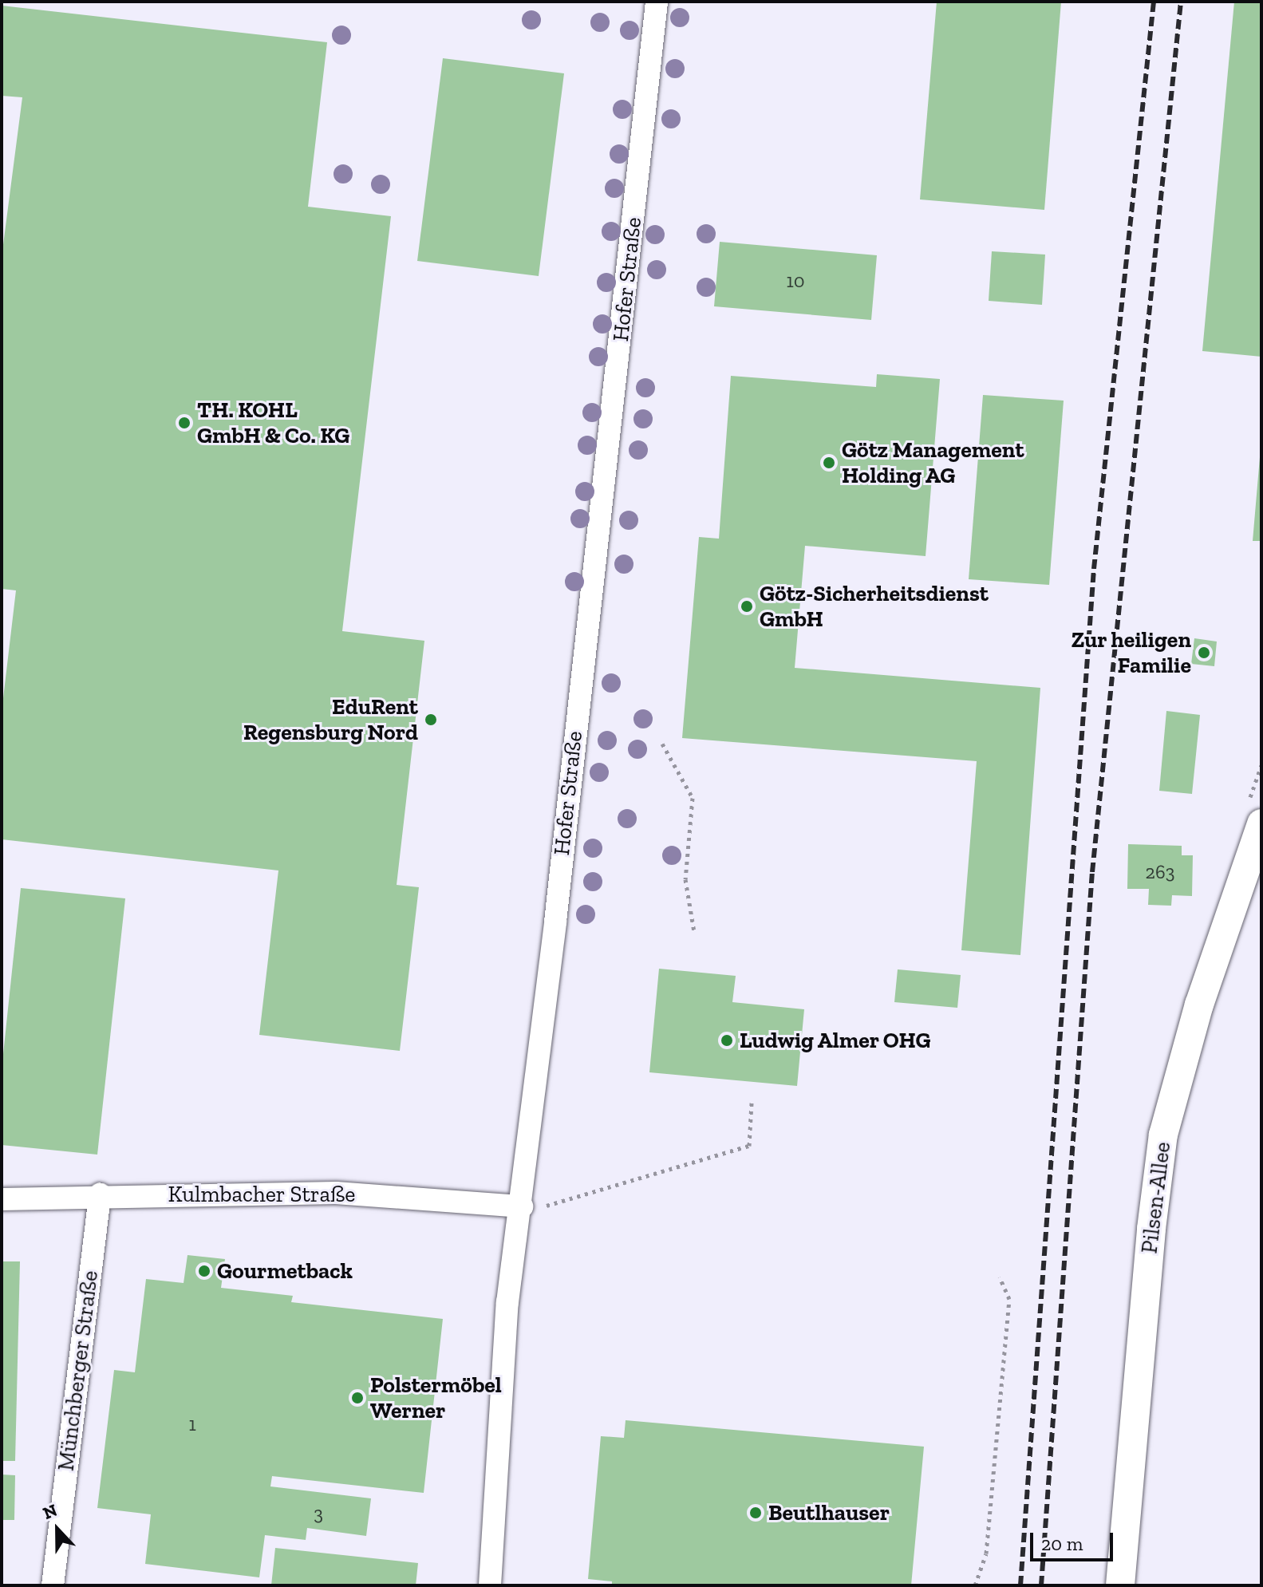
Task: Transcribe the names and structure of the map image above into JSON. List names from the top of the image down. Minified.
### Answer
{"streets":{"street":["Hofer Straße","Kulmbacher Straße","Pilsen-Allee","Münchberger Straße"]},"crossings":[["Hofer Straße","Kulmbacher Straße"],["Kulmbacher Straße","Münchberger Straße"]],"places":["TH. KOHL GmbH & Co. KG","Götz Management Holding AG","Götz-Sicherheitsdienst GmbH","Zur heiligen Familie","EduRent Regensburg Nord","Ludwig Almer OHG","Gourmetback","Polstermöbel Werner","Beutlhauser"],"house_numbers":["10","263","1","3"],"scale_bar":"20 m","north":"top"}
